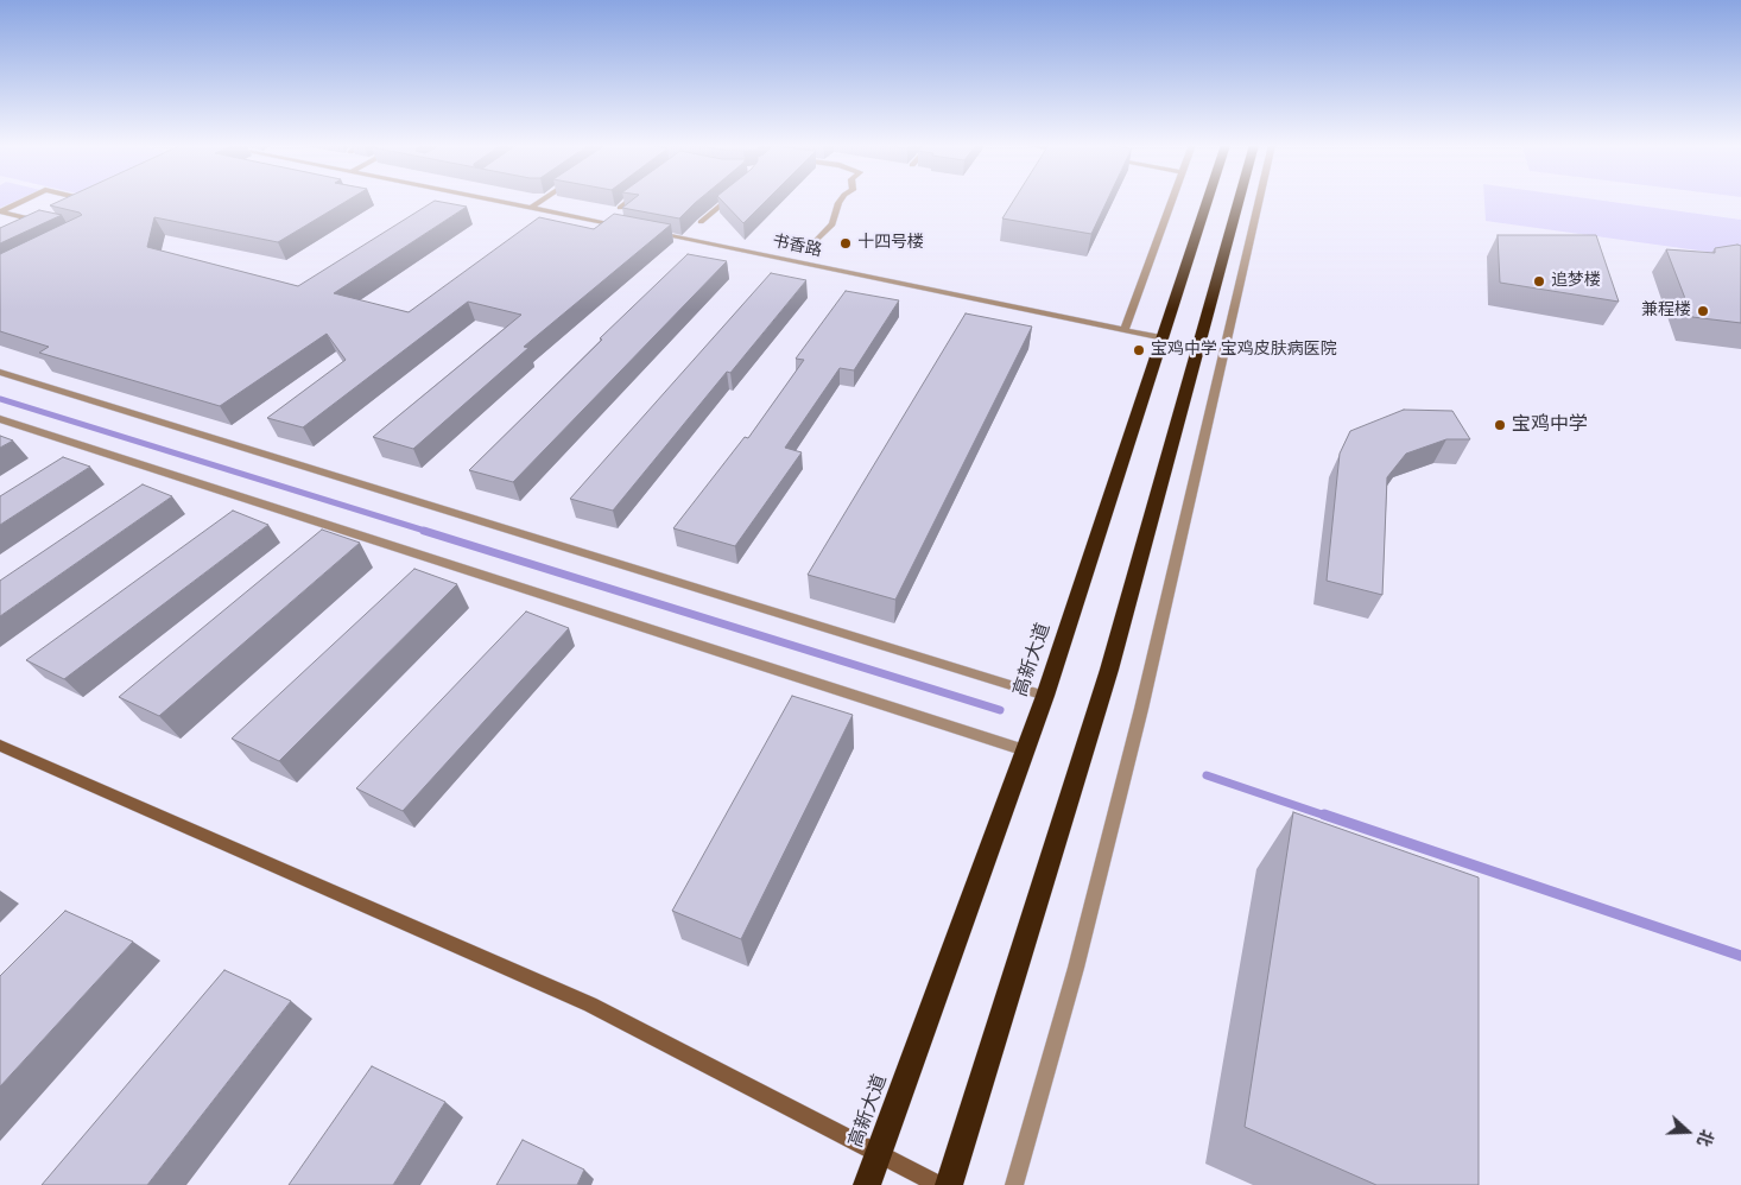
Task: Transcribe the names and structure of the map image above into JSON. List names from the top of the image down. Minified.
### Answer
{"streets":{"highway":["高新大道"],"street":["书香路"]},"crossings":[["书香路","高新大道"]],"places":["十四号楼","追梦楼","兼程楼","宝鸡中学 宝鸡皮肤病医院","宝鸡中学"],"north":"right"}
